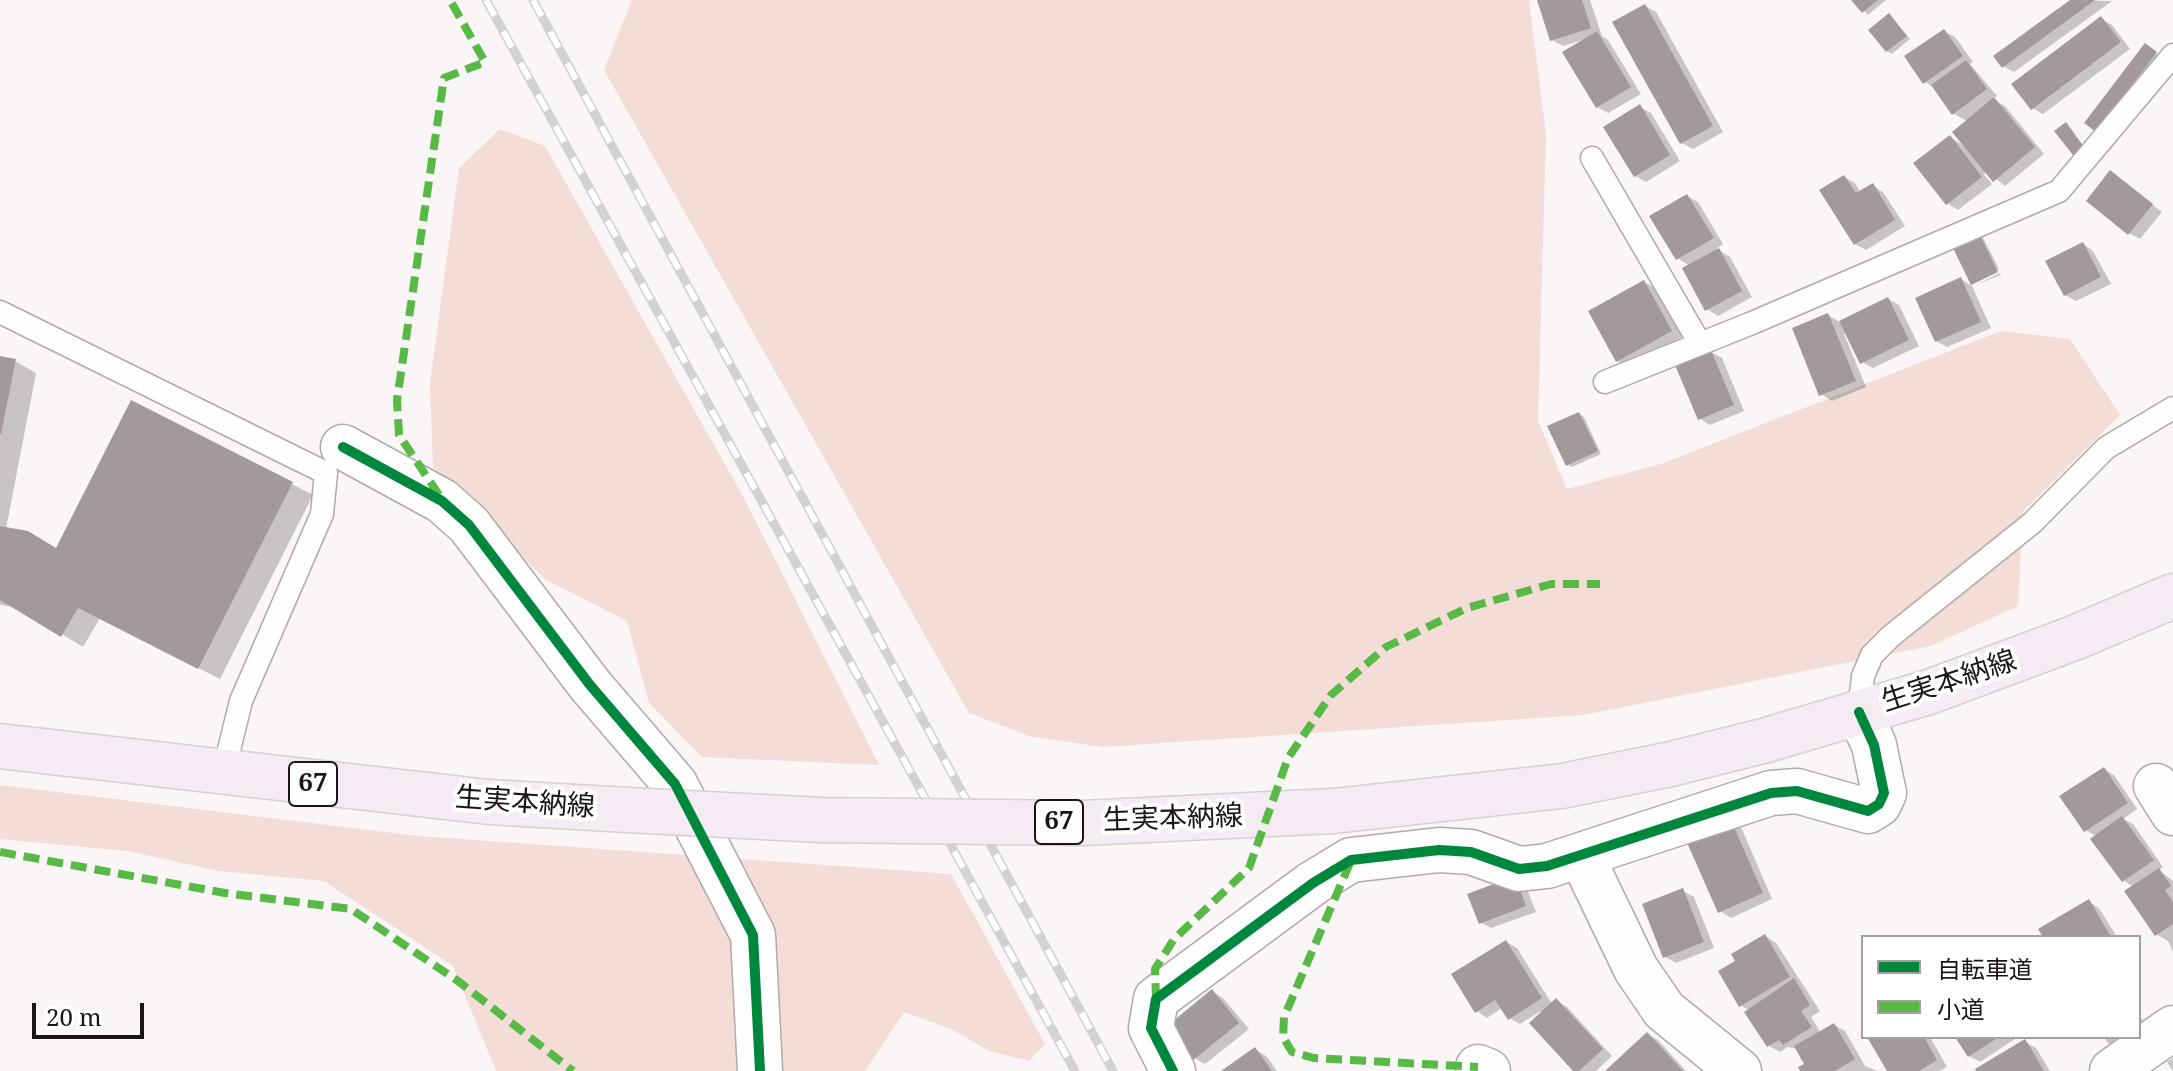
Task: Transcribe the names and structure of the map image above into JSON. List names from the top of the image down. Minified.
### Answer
{"streets":{"main road":["生実本納線","67"]},"legend":["自転車道","小道"],"scale_bar":"20 m"}
